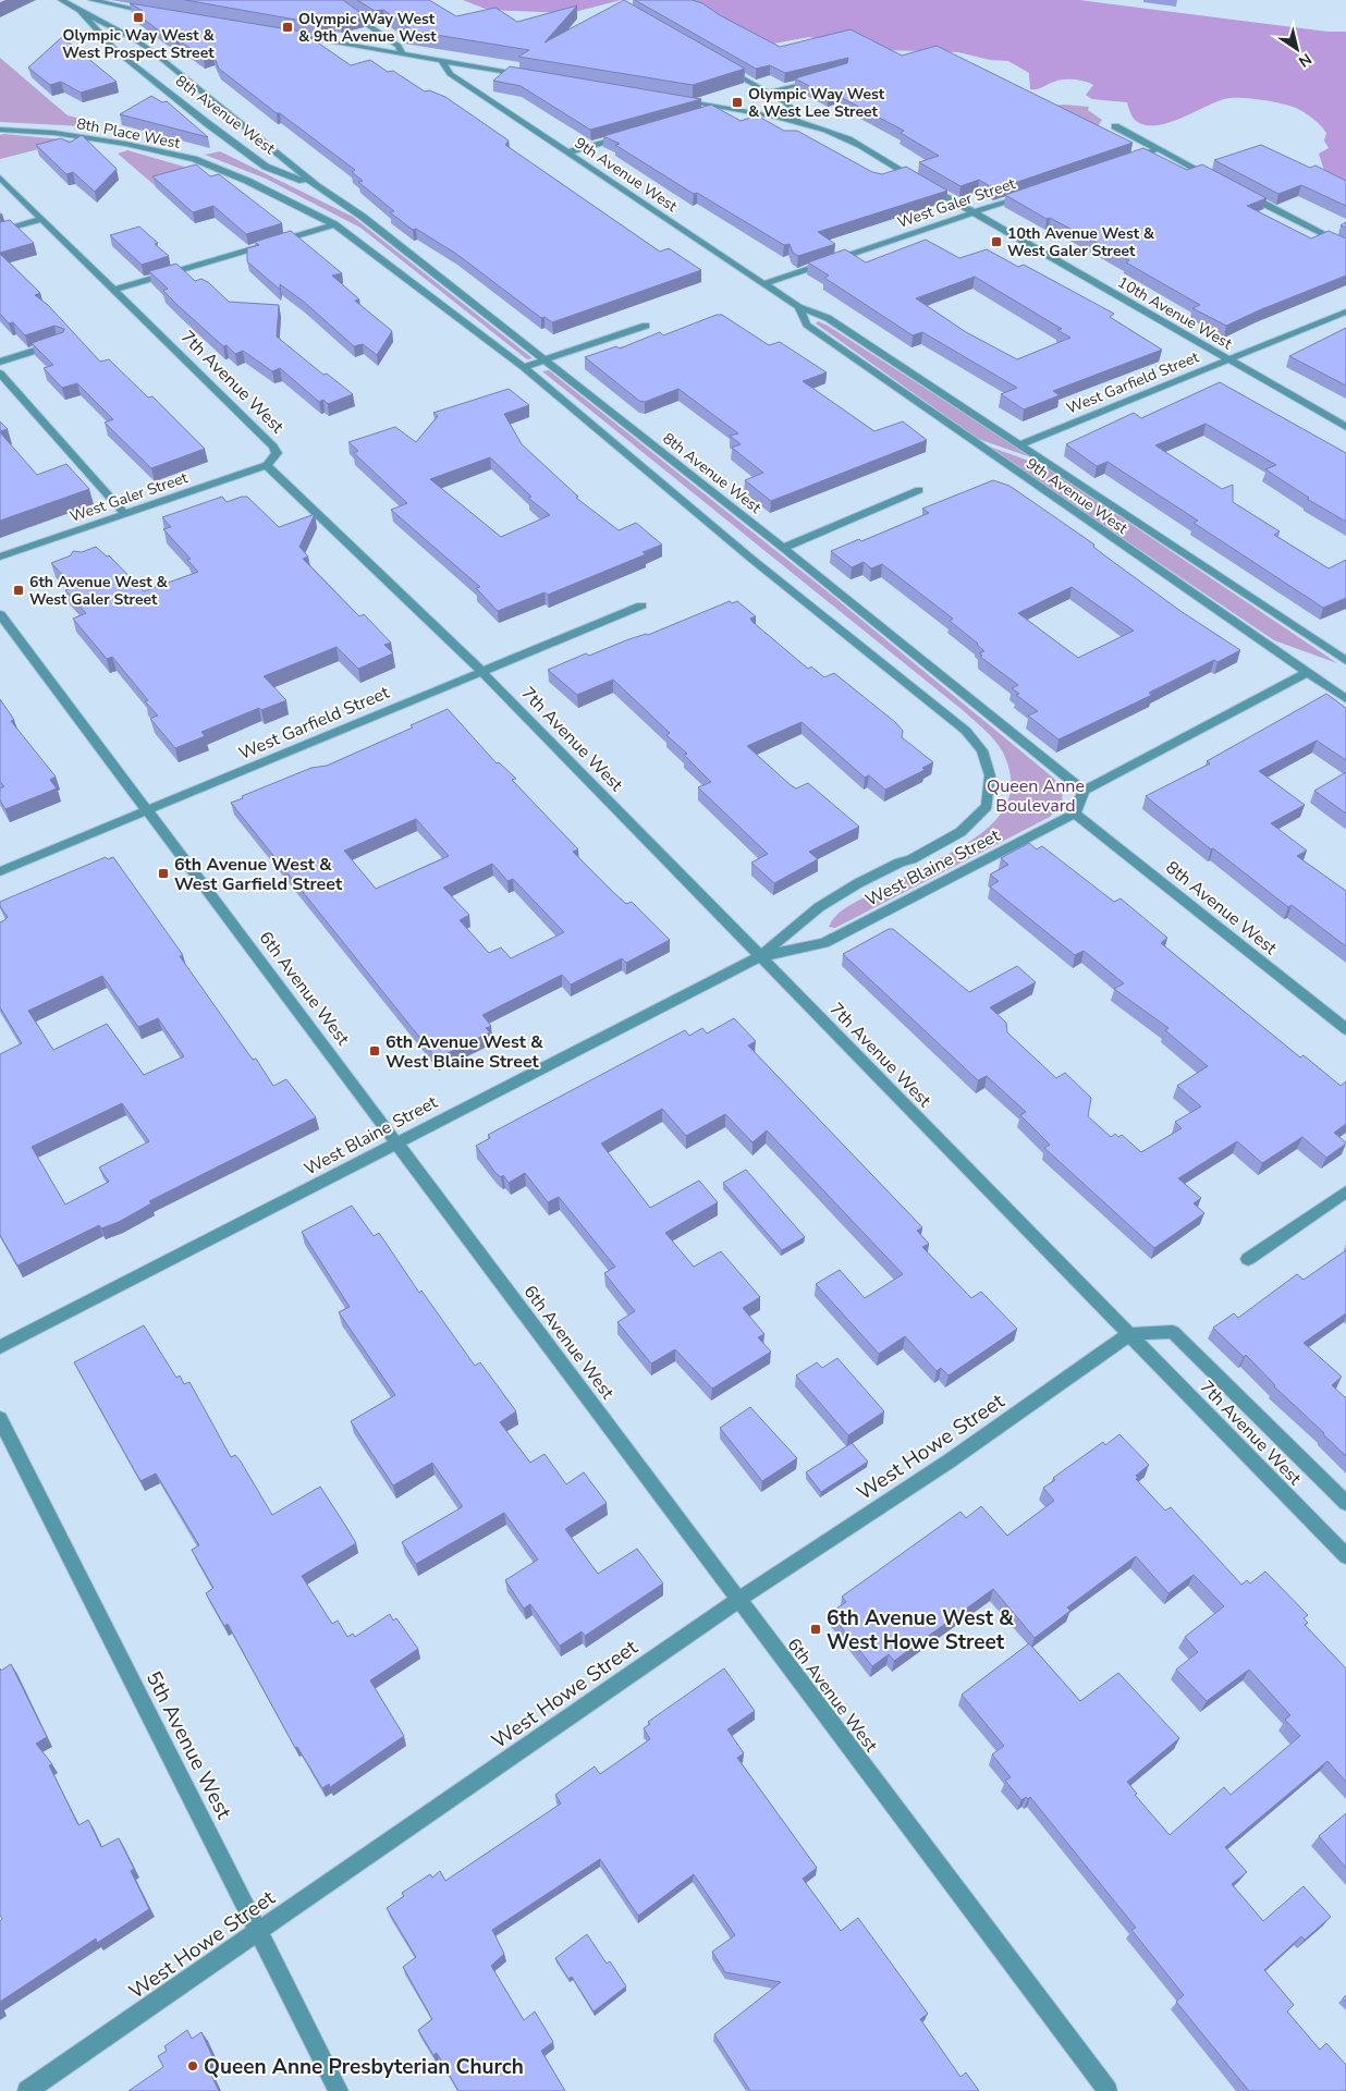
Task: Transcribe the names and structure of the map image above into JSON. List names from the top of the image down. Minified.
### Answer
{"streets":{"street":["8th Avenue West","8th Place West","9th Avenue West","West Galer Street","10th Avenue West","7th Avenue West","West Garfield Street","West Blaine Street","6th Avenue West","West Howe Street","5th Avenue West"]},"crossings":[["8th Avenue West","West Blaine Street"],["9th Avenue West","West Galer Street"],["9th Avenue West","West Garfield Street"],["West Galer Street","10th Avenue West"],["West Galer Street","7th Avenue West"],["10th Avenue West","West Garfield Street"],["7th Avenue West","West Garfield Street"],["7th Avenue West","West Blaine Street"],["7th Avenue West","West Howe Street"],["West Garfield Street","6th Avenue West"],["West Blaine Street","6th Avenue West"],["6th Avenue West","West Howe Street"],["West Howe Street","5th Avenue West"]],"parks":["Queen Anne Boulevard"],"places":{"transit":["Olympic Way West & West Prospect Street","Olympic Way West & 9th Avenue West","Olympic Way West & West Lee Street","10th Avenue West & West Galer Street","6th Avenue West & West Galer Street","6th Avenue West & West Garfield Street","6th Avenue West & West Blaine Street","6th Avenue West & West Howe Street"],"other":["Queen Anne Presbyterian Church"]},"north":"bottom right"}
